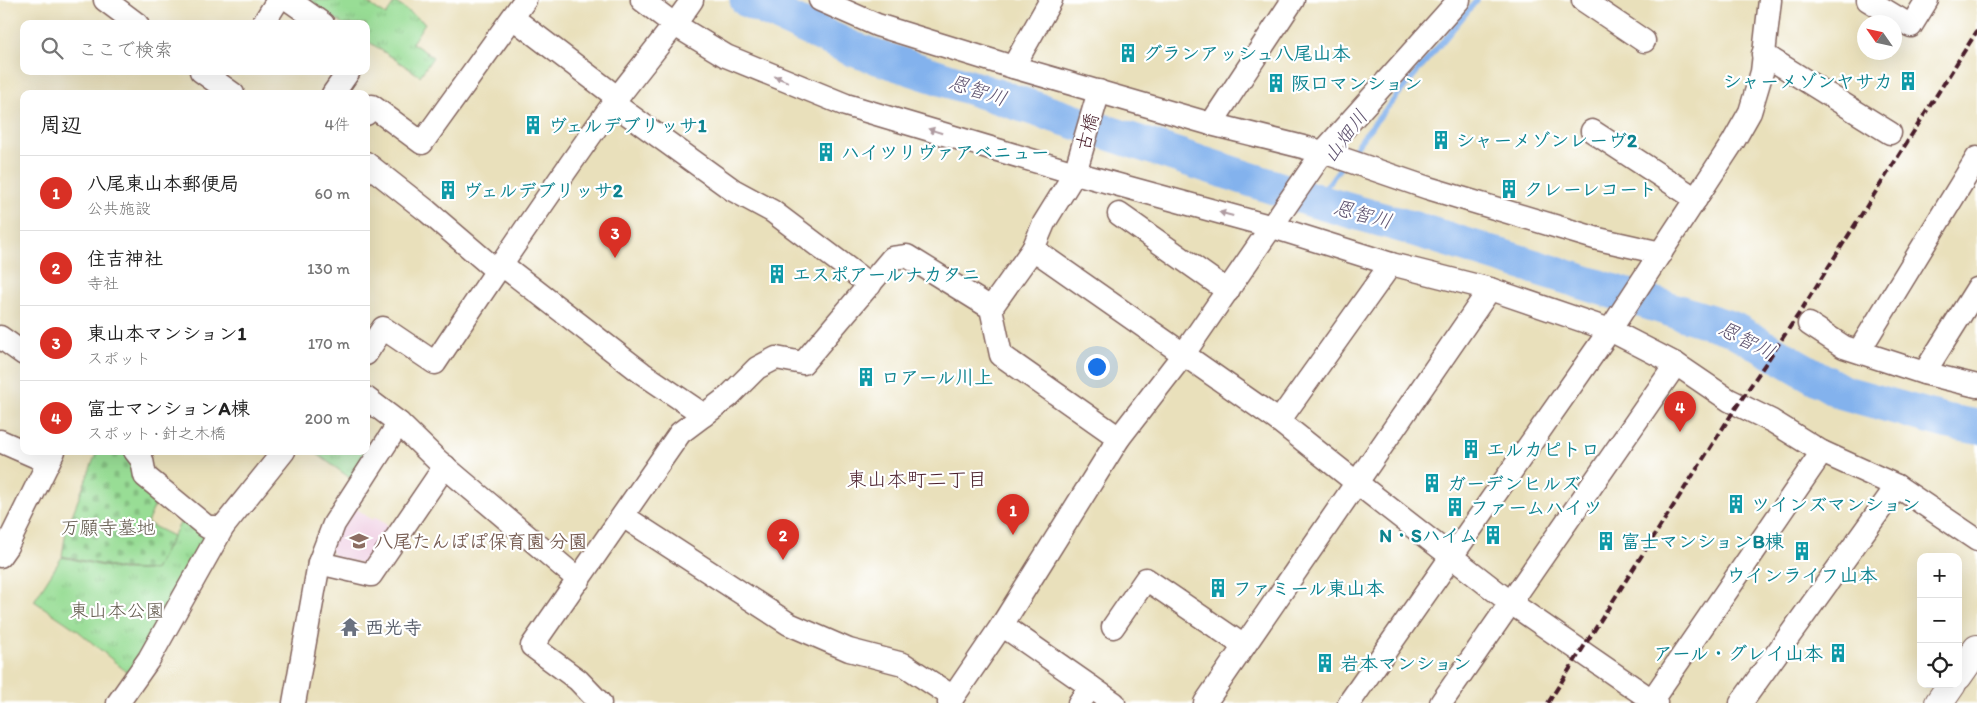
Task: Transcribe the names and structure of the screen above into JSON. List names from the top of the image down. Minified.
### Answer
{"streets":{"street":["古橋"]},"districts":["東山本町二丁目"],"water":["恩智川","山畑川"],"parks":["万願寺墓地","東山本公園"],"places":{"building":["グランアッシュ八尾山本","シャーメゾンヤサカ","阪口マンション","ヴェルデブリッサ1","シャーメゾンレーヴ2","ハイツリヴァアベニュー","クレーレコート","ヴェルデブリッサ2","エスポアールナカタニ","ロアール川上","エルカピトロ","ガーデンヒルズ","ツインズマンション","ファームハイツ","N・Sハイム","富士マンションB棟","ウインライフ山本","ファミール東山本","アール・グレイ山本","岩本マンション"],"school or university":["八尾たんぽぽ保育園 分園"],"temple":["西光寺"]},"north":"top left","page":{"search":"ここで検索","heading":["周辺","4件"],"list":[{"mark":"1","name":"八尾東山本郵便局","note":"公共施設","value":"60 m"},{"mark":"2","name":"住吉神社","note":"寺社","value":"130 m"},{"mark":"3","name":"東山本マンション1","note":"スポット","value":"170 m"},{"mark":"4","name":"富士マンションA棟","note":"スポット · 針之木橋","value":"200 m"}],"pins":["3","4","1","2"],"map_buttons":["+","−"]}}
